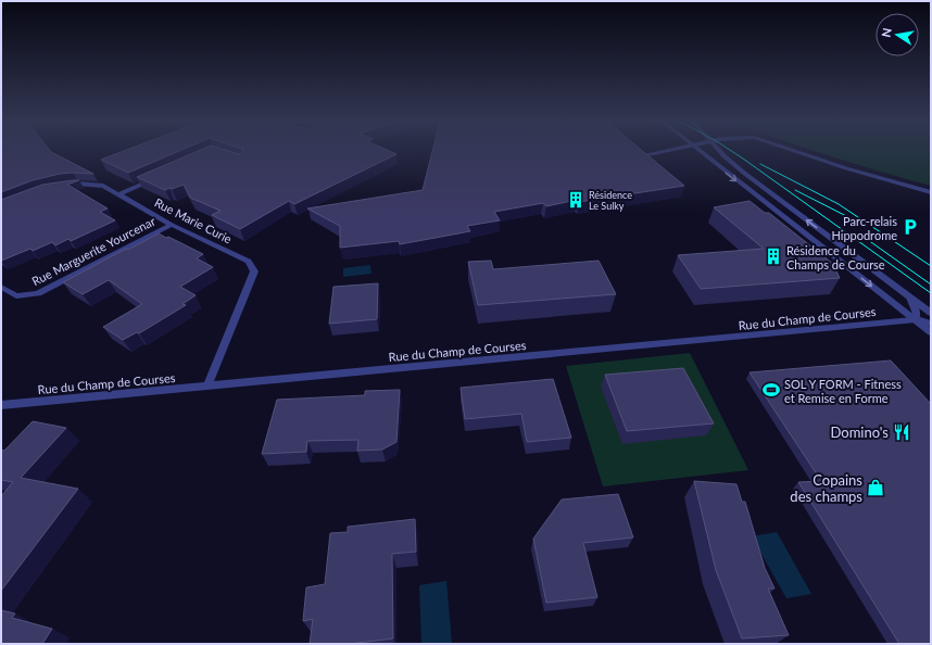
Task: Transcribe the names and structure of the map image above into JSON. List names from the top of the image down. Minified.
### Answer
{"streets":{"street":["Rue Marie Curie","Rue Marguerite Yourcenar","Rue du Champ de Courses"]},"crossings":[["Rue Marie Curie","Rue Marguerite Yourcenar"],["Rue Marie Curie","Rue du Champ de Courses"]],"places":{"building":["Résidence Le Sulky","Résidence du Champs de Course"],"parking":["Parc-relais Hippodrome"],"sports":["SOL Y FORM - Fitness et Remise en Forme"],"restaurant":["Domino's"],"shop":["Copains des champs"]},"north":"left"}
